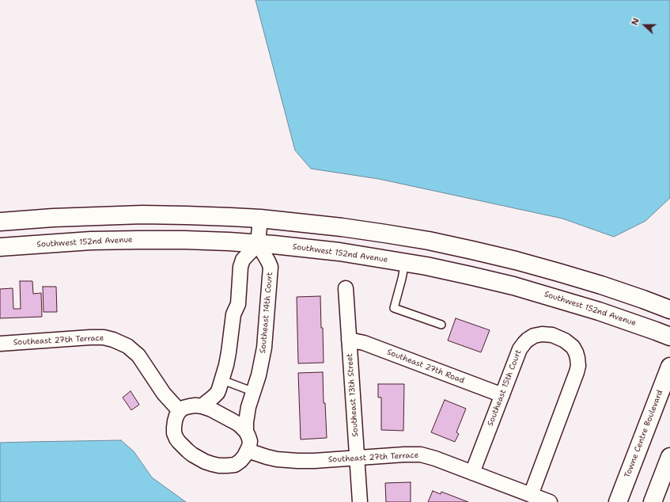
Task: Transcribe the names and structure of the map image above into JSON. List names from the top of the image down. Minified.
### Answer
{"streets":{"street":["Southwest 152nd Avenue","Southeast 14th Court","Southeast 27th Terrace","Southeast 27th Road","Southeast 15th Court","Southeast 13th Street","Towne Centre Boulevard"]},"crossings":[["Southwest 152nd Avenue","Southeast 14th Court"],["Southeast 14th Court","Southeast 27th Terrace"],["Southeast 27th Terrace","Southeast 15th Court"],["Southeast 27th Terrace","Southeast 13th Street"],["Southeast 27th Road","Southeast 15th Court"],["Southeast 27th Road","Southeast 13th Street"]],"north":"left"}
